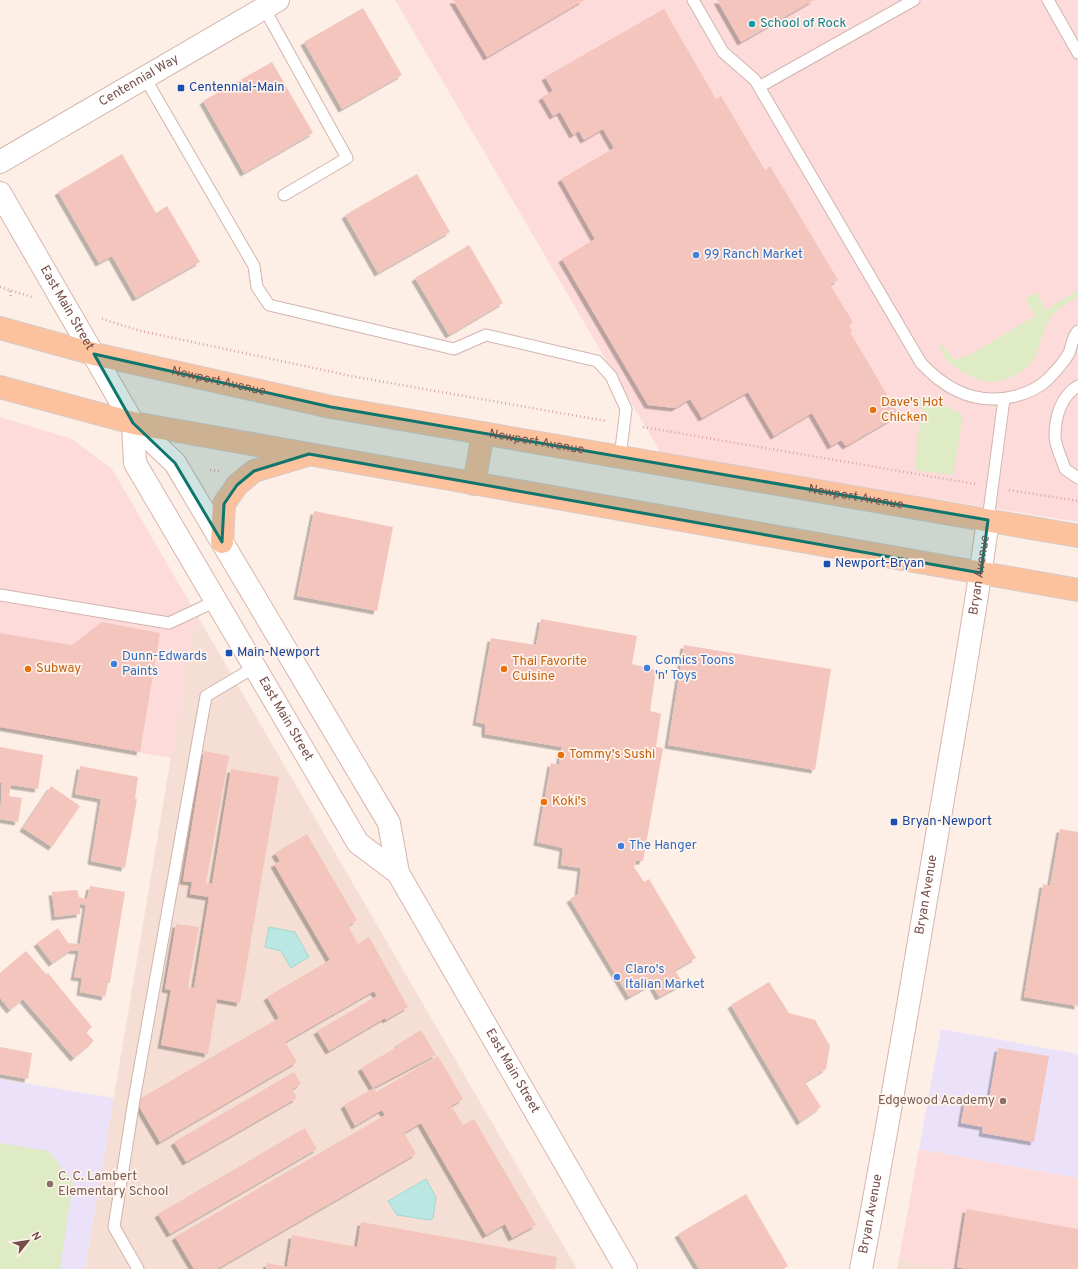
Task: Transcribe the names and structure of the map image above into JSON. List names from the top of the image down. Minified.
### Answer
{"streets":{"main road":["Centennial Way","East Main Street","Newport Avenue","Bryan Avenue"]},"crossings":[["East Main Street","Newport Avenue"],["Newport Avenue","Bryan Avenue"]],"places":{"other":["School of Rock","99 Ranch Market","Dave's Hot Chicken","Dunn-Edwards Paints","Comics Toons 'n' Toys","Subway","Thai Favorite Cuisine","Tommy's Sushi","Koki's","The Hanger","Claro's Italian Market","Edgewood Academy","C. C. Lambert Elementary School"],"transit":["Centennial-Main","Newport-Bryan","Main-Newport","Bryan-Newport"]},"north":"top right"}
